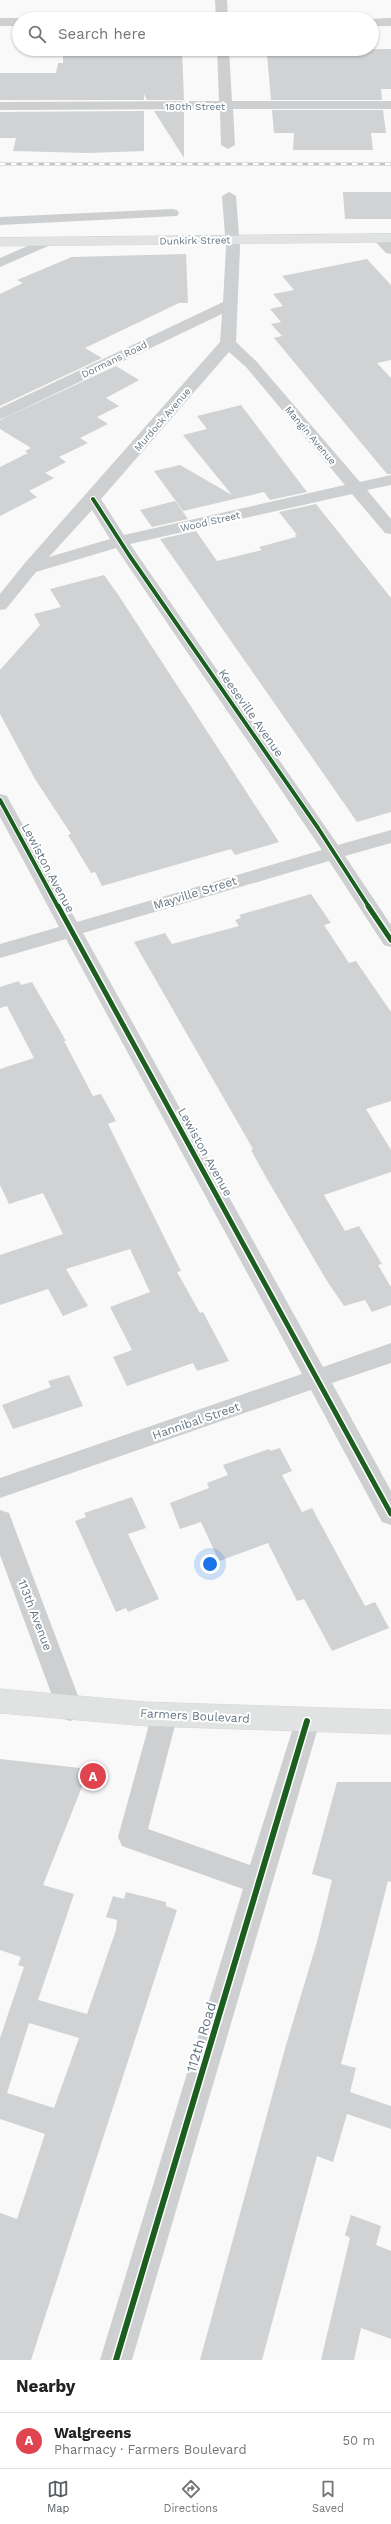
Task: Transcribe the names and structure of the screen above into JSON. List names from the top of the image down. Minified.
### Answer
{"streets":{"main road":["Dunkirk Street","Farmers Boulevard"],"street":["180th Street","Dormans Road","Murdock Avenue","Mangin Avenue","Wood Street","Keeseville Avenue","Lewiston Avenue","Mayville Street","Hannibal Street","113th Avenue","112th Road"]},"crossings":[["Murdock Avenue","Mangin Avenue"],["Murdock Avenue","Wood Street"],["Murdock Avenue","Keeseville Avenue"],["Mangin Avenue","Wood Street"],["Wood Street","Keeseville Avenue"],["Keeseville Avenue","Mayville Street"],["Lewiston Avenue","Mayville Street"],["Lewiston Avenue","Hannibal Street"],["113th Avenue","Farmers Boulevard"],["Farmers Boulevard","112th Road"]],"page":{"search":"Search here","pins":"A","heading":"Nearby","list":[{"mark":"A","name":"Walgreens","note":"Pharmacy · Farmers Boulevard","value":"50 m"}],"nav":["Map","Directions","Saved"]}}
